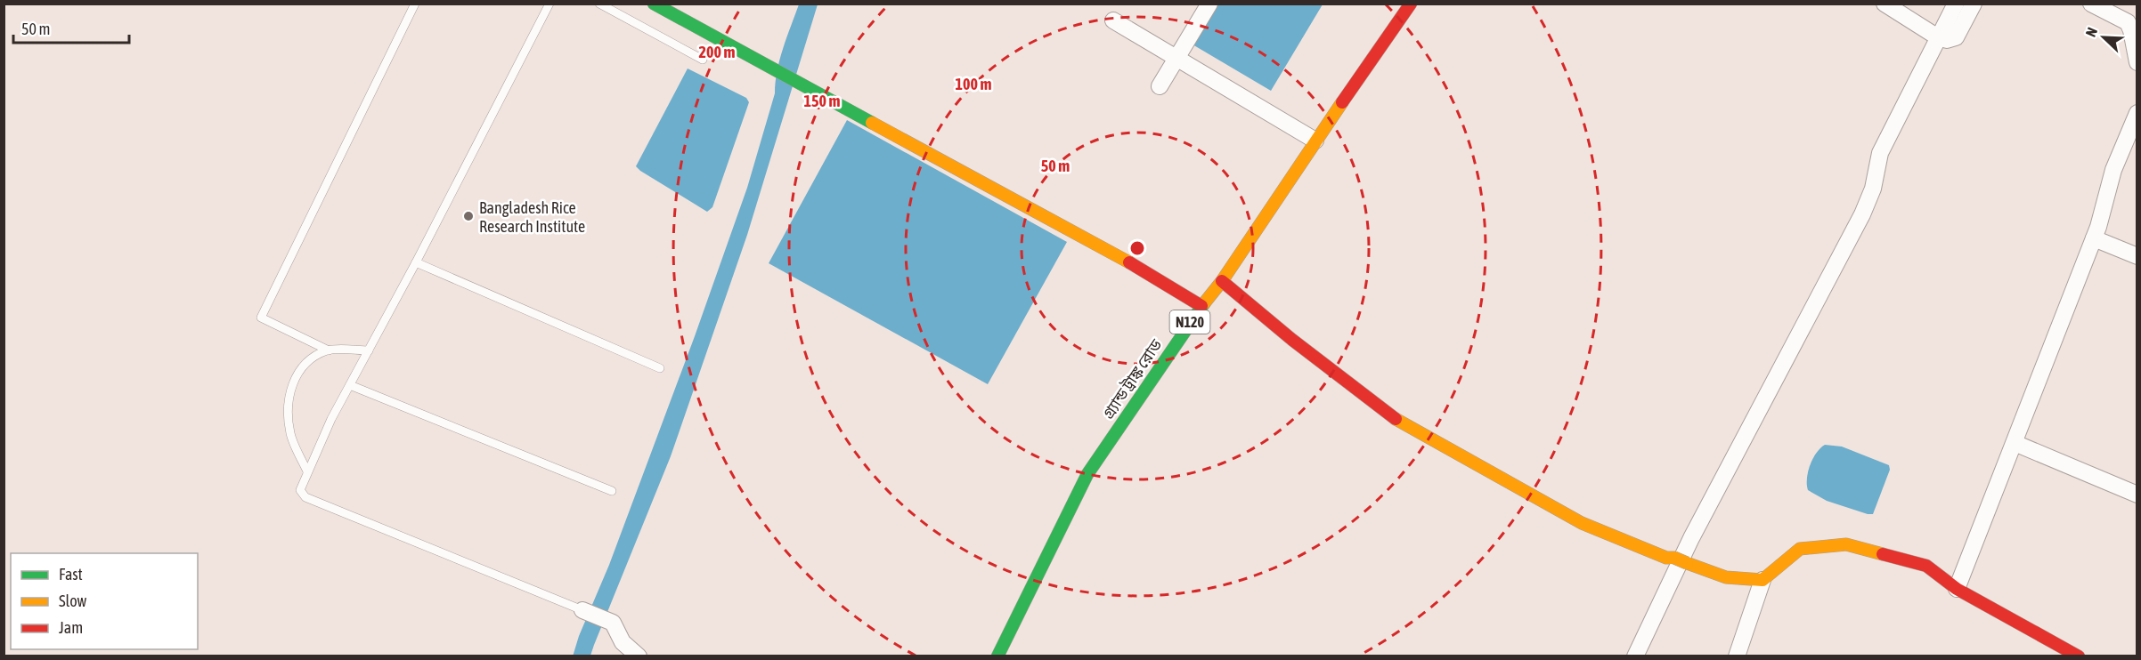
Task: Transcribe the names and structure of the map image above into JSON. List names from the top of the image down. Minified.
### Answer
{"streets":{"main road":["N120","গ্র্যান্ড ট্রাঙ্ক রোড"]},"places":["Bangladesh Rice Research Institute"],"legend":["Fast","Slow","Jam"],"scale_bar":"50 m","north":"top left","rings":["200 m","100 m","150 m","50 m"]}
